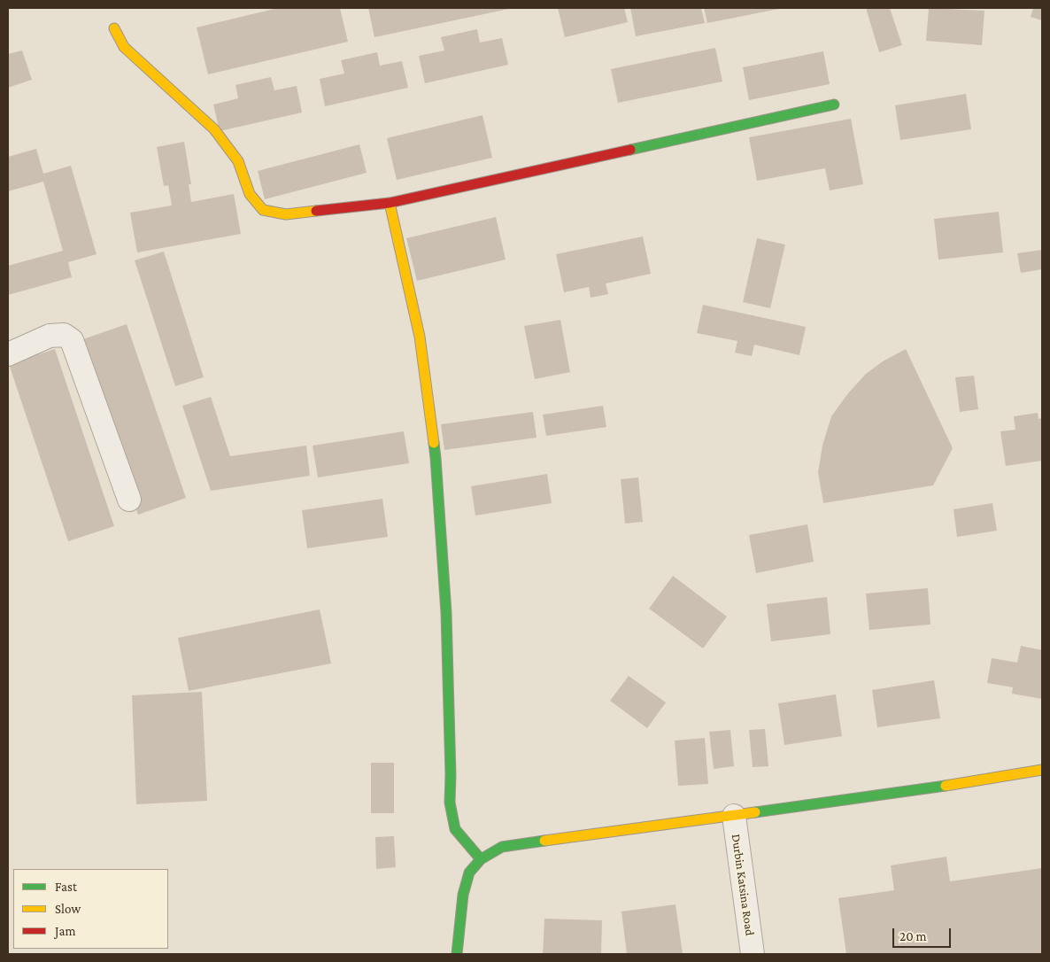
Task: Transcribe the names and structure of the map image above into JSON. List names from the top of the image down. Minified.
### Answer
{"streets":{"street":["Durbin Katsina Road"]},"legend":["Fast","Slow","Jam"],"scale_bar":"20 m"}
